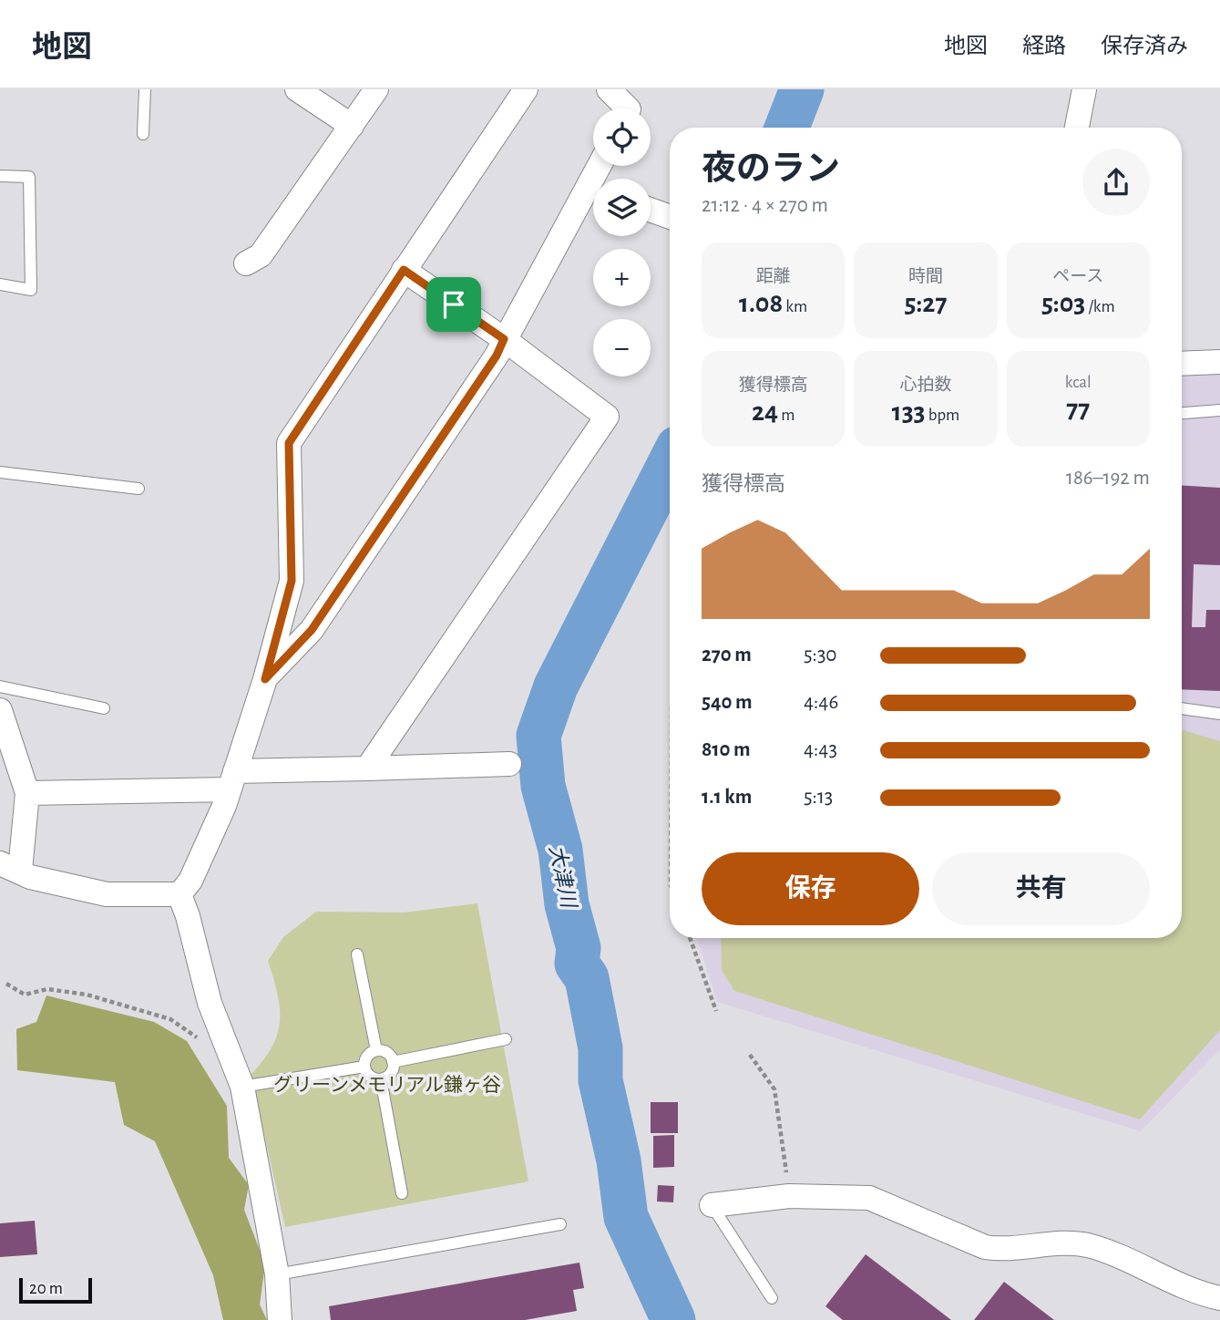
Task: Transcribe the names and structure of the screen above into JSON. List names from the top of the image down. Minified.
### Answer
{"water":["大津川"],"parks":["グリーンメモリアル鎌ヶ谷"],"scale_bar":"20 m","page":{"header":"地図","nav":["地図","経路","保存済み"],"map_buttons":["+","−"],"heading":["夜のラン","21:12 · 4 × 270 m"],"stats":[["距離","1.08 km"],["時間","5:27"],["ペース","5:03 /km"],["獲得標高","24 m"],["心拍数","133 bpm"],["kcal","77"]],"chart":["獲得標高","186–192 m"],"list":[{"name":"270 m","note":"5:30"},{"name":"540 m","note":"4:46"},{"name":"810 m","note":"4:43"},{"name":"1.1 km","note":"5:13"}],"buttons":["保存","共有"],"scale":"20 m"}}
